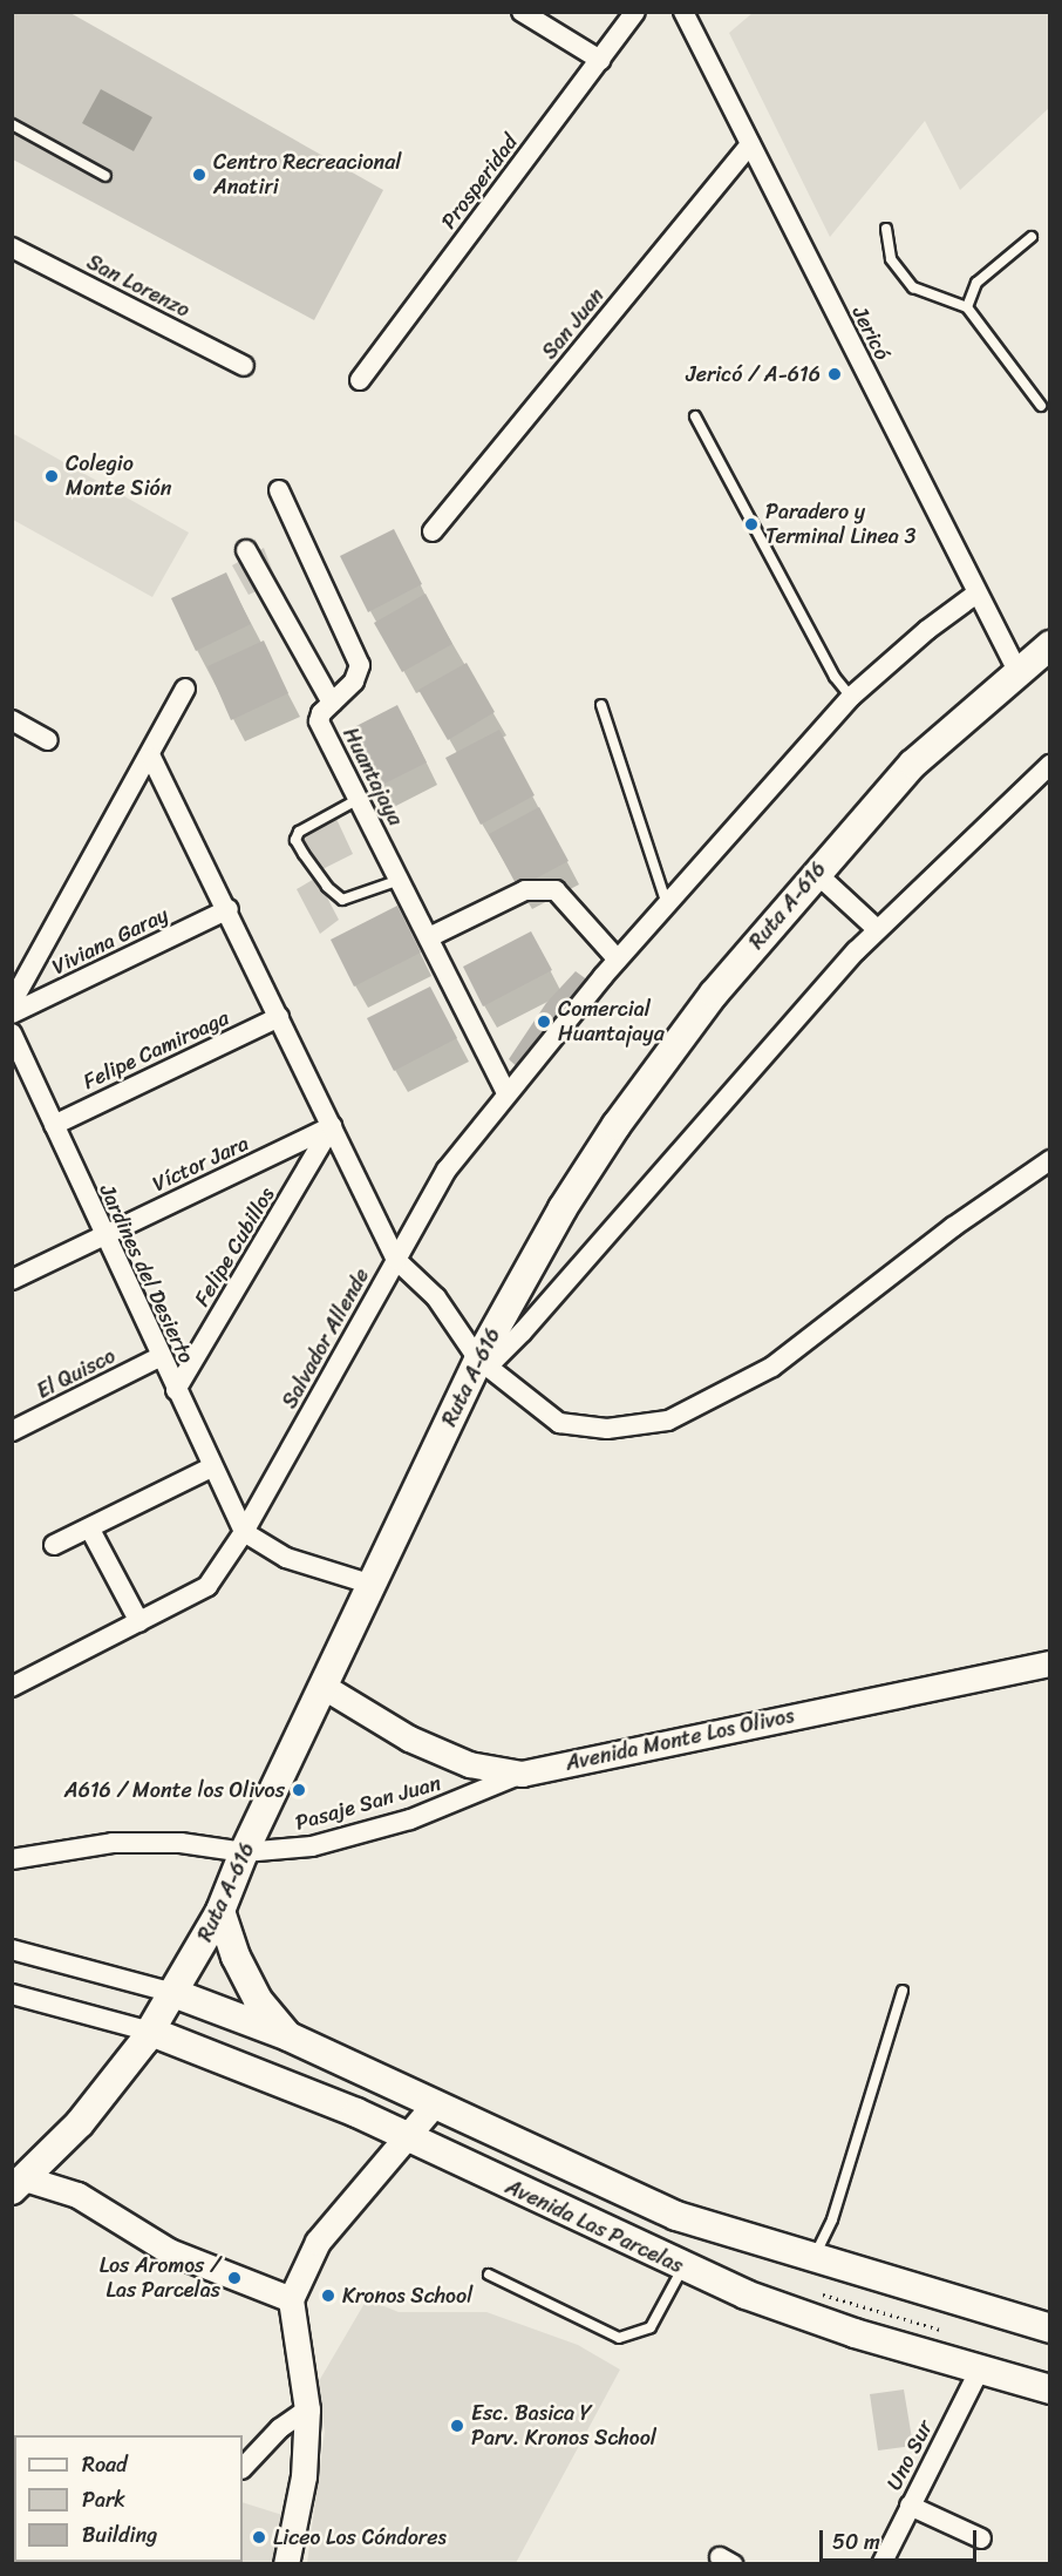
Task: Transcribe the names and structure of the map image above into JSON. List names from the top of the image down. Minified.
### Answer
{"streets":{"main road":["Ruta A-616","Avenida Las Parcelas"],"street":["Prosperidad","San Lorenzo","San Juan","Jericó","Huantajaya","Viviana Garay","Felipe Camiroaga","Víctor Jara","Felipe Cubillos","Jardines del Desierto","Salvador Allende","El Quisco","Avenida Monte Los Olivos","Pasaje San Juan","Uno Sur"]},"crossings":[["San Juan","Jericó"],["Jericó","Ruta A-616"],["Ruta A-616","Avenida Monte Los Olivos"],["Ruta A-616","Pasaje San Juan"],["Ruta A-616","Avenida Las Parcelas"],["Viviana Garay","Salvador Allende"],["Felipe Camiroaga","Jardines del Desierto"],["Felipe Camiroaga","Salvador Allende"],["Víctor Jara","Felipe Cubillos"],["Víctor Jara","Jardines del Desierto"],["Víctor Jara","Salvador Allende"],["Felipe Cubillos","Jardines del Desierto"],["Felipe Cubillos","Salvador Allende"],["Jardines del Desierto","Salvador Allende"],["Jardines del Desierto","El Quisco"],["Avenida Monte Los Olivos","Pasaje San Juan"],["Avenida Las Parcelas","Uno Sur"]],"places":["Centro Recreacional Anatiri","Jericó / A-616","Colegio Monte Sión","Paradero y Terminal Linea 3","Comercial Huantajaya","A616 / Monte los Olivos","Los Aromos / Las Parcelas","Kronos School","Esc. Basica Y Parv. Kronos School","Liceo Los Cóndores"],"legend":["Road","Park","Building"],"scale_bar":"50 m"}
